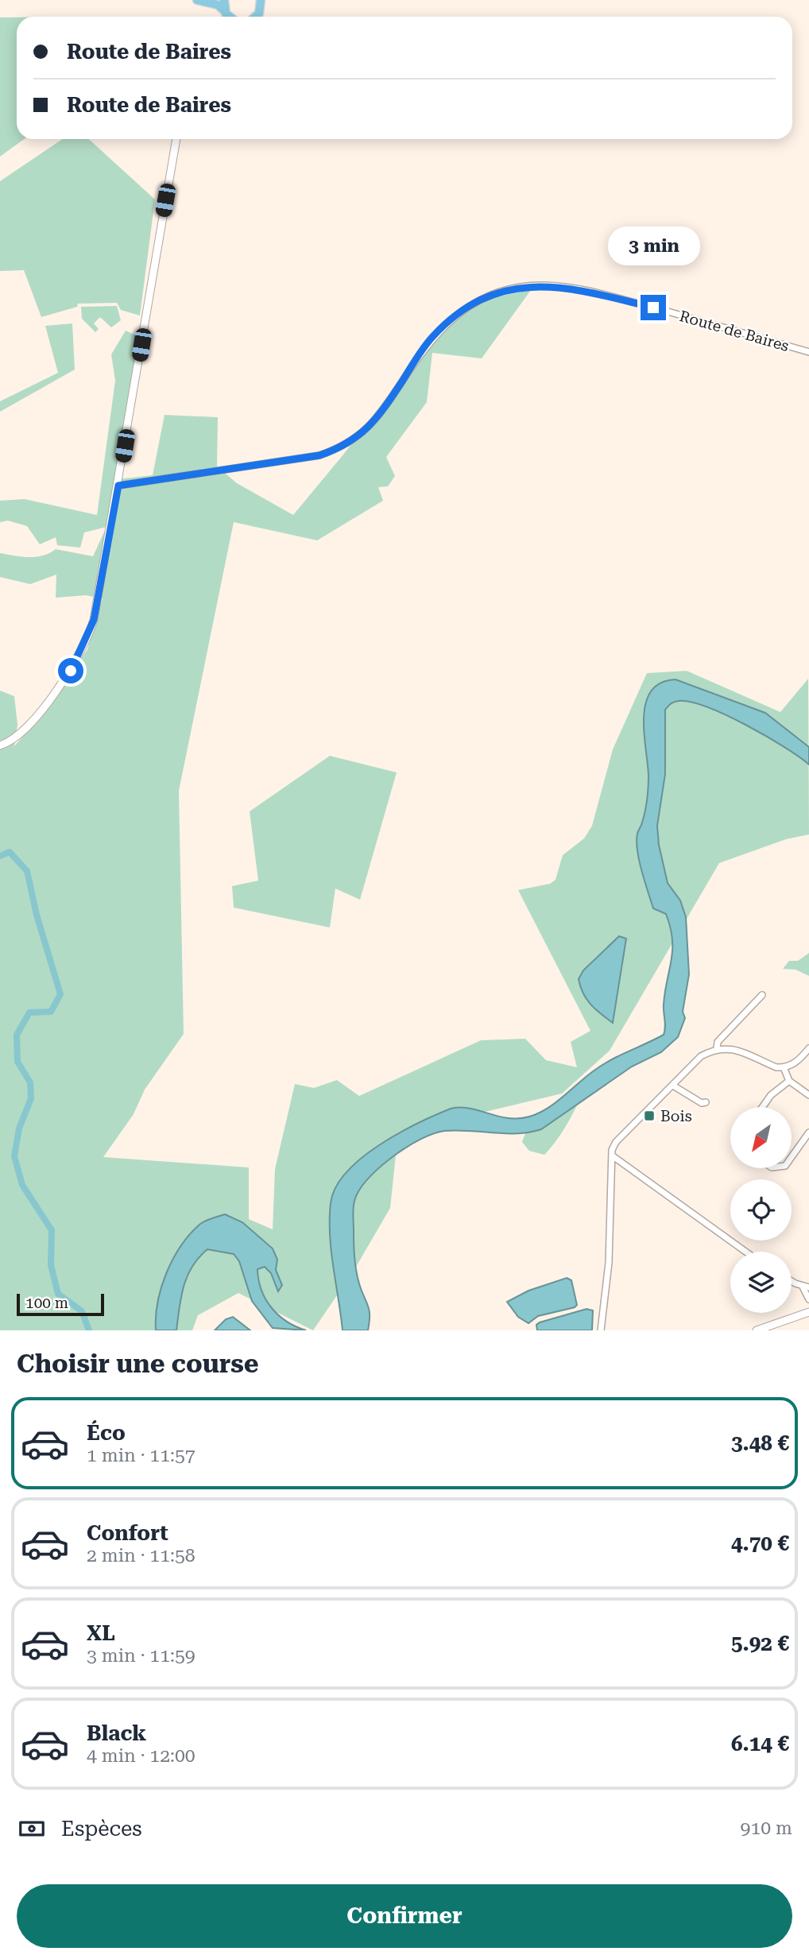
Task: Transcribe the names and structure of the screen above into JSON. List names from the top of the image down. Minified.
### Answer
{"streets":{"street":["Route de Baires"]},"places":{"transit":["Bois"]},"scale_bar":"100 m","north":"bottom left","page":{"banner":["Route de Baires","Route de Baires"],"bubble":"3 min","scale":"100 m","heading":"Choisir une course","list":[{"name":"Éco","note":"1 min · 11:57","value":"3.48 €"},{"name":"Confort","note":"2 min · 11:58","value":"4.70 €"},{"name":"XL","note":"3 min · 11:59","value":"5.92 €"},{"name":"Black","note":"4 min · 12:00","value":"6.14 €"}],"pay":["Espèces","910 m"],"buttons":"Confirmer"}}
